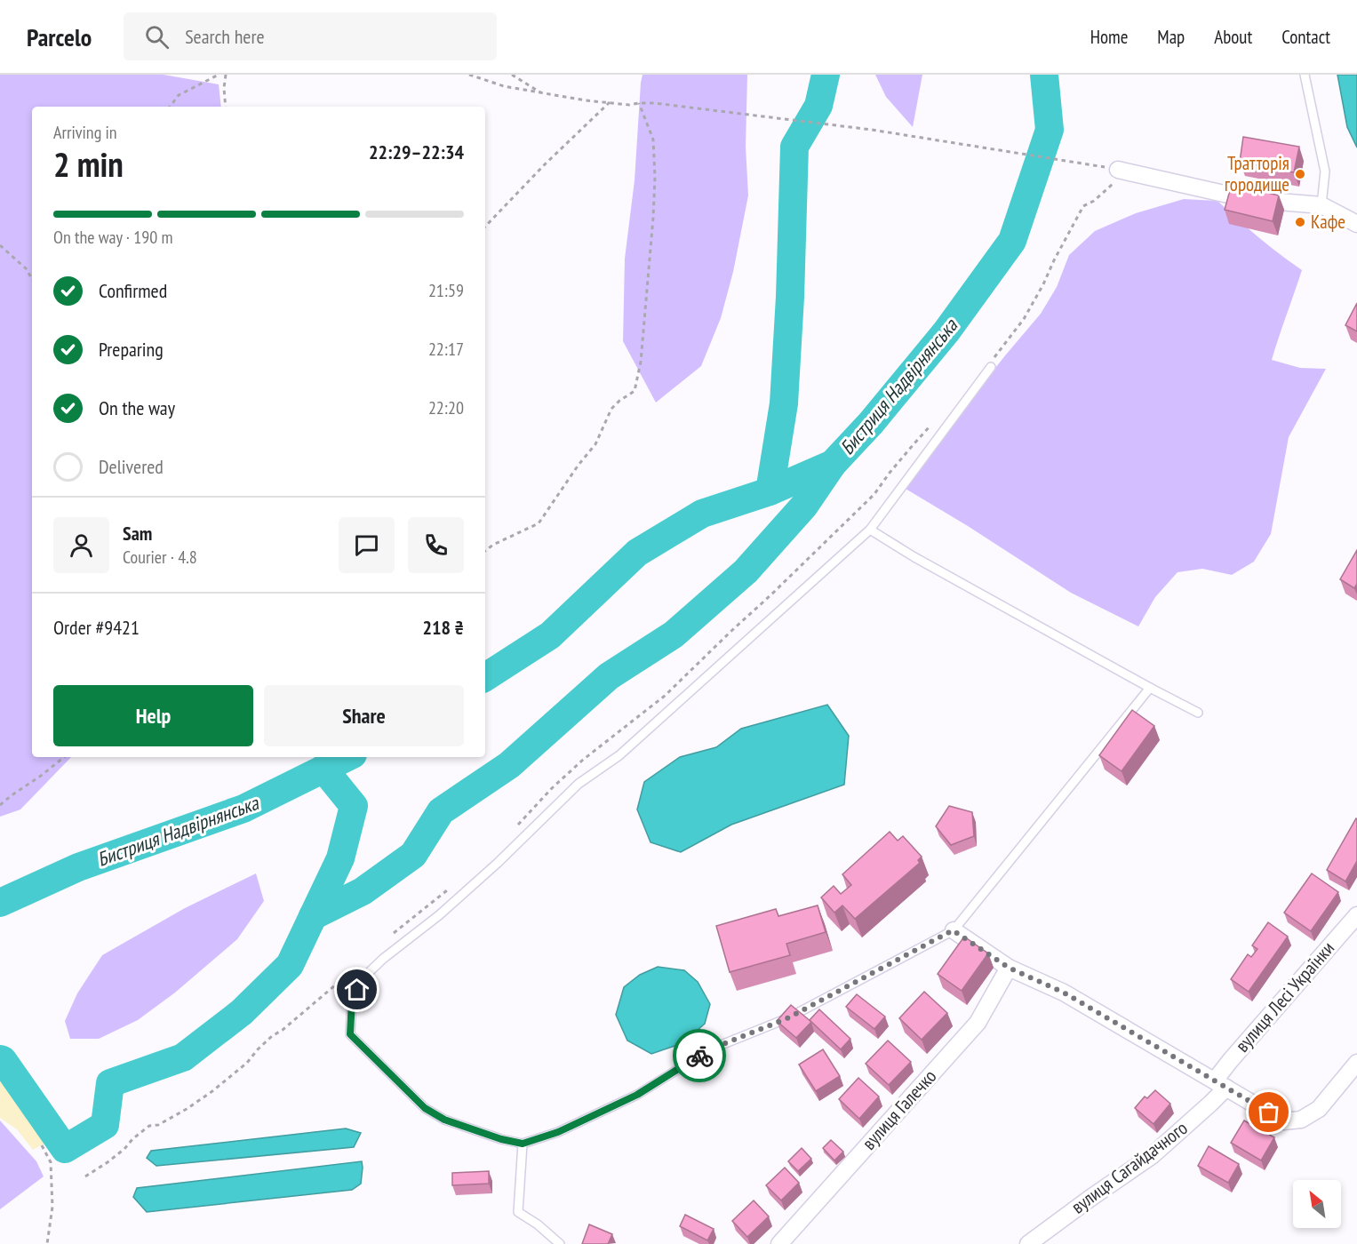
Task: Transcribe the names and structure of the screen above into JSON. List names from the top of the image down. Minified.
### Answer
{"streets":{"street":["вулиця Лесі Українки","вулиця Галечко","вулиця Сагайдачного"]},"crossings":[["вулиця Лесі Українки","вулиця Сагайдачного"]],"water":["Бистриця Надвірнянська"],"places":["Тратторія городище","Кафе"],"north":"top left","page":{"header":"Parcelo","search":"Search here","nav":["Home","Map","About","Contact"],"heading":["2 min","Arriving in","22:29–22:34"],"panel":["Sam","Courier · 4.8","Order #9421","218 ₴"],"bar":"On the way · 190 m","list":[["Confirmed","21:59"],["Preparing","22:17"],["On the way","22:20"],"Delivered"],"buttons":["Help","Share"]}}
